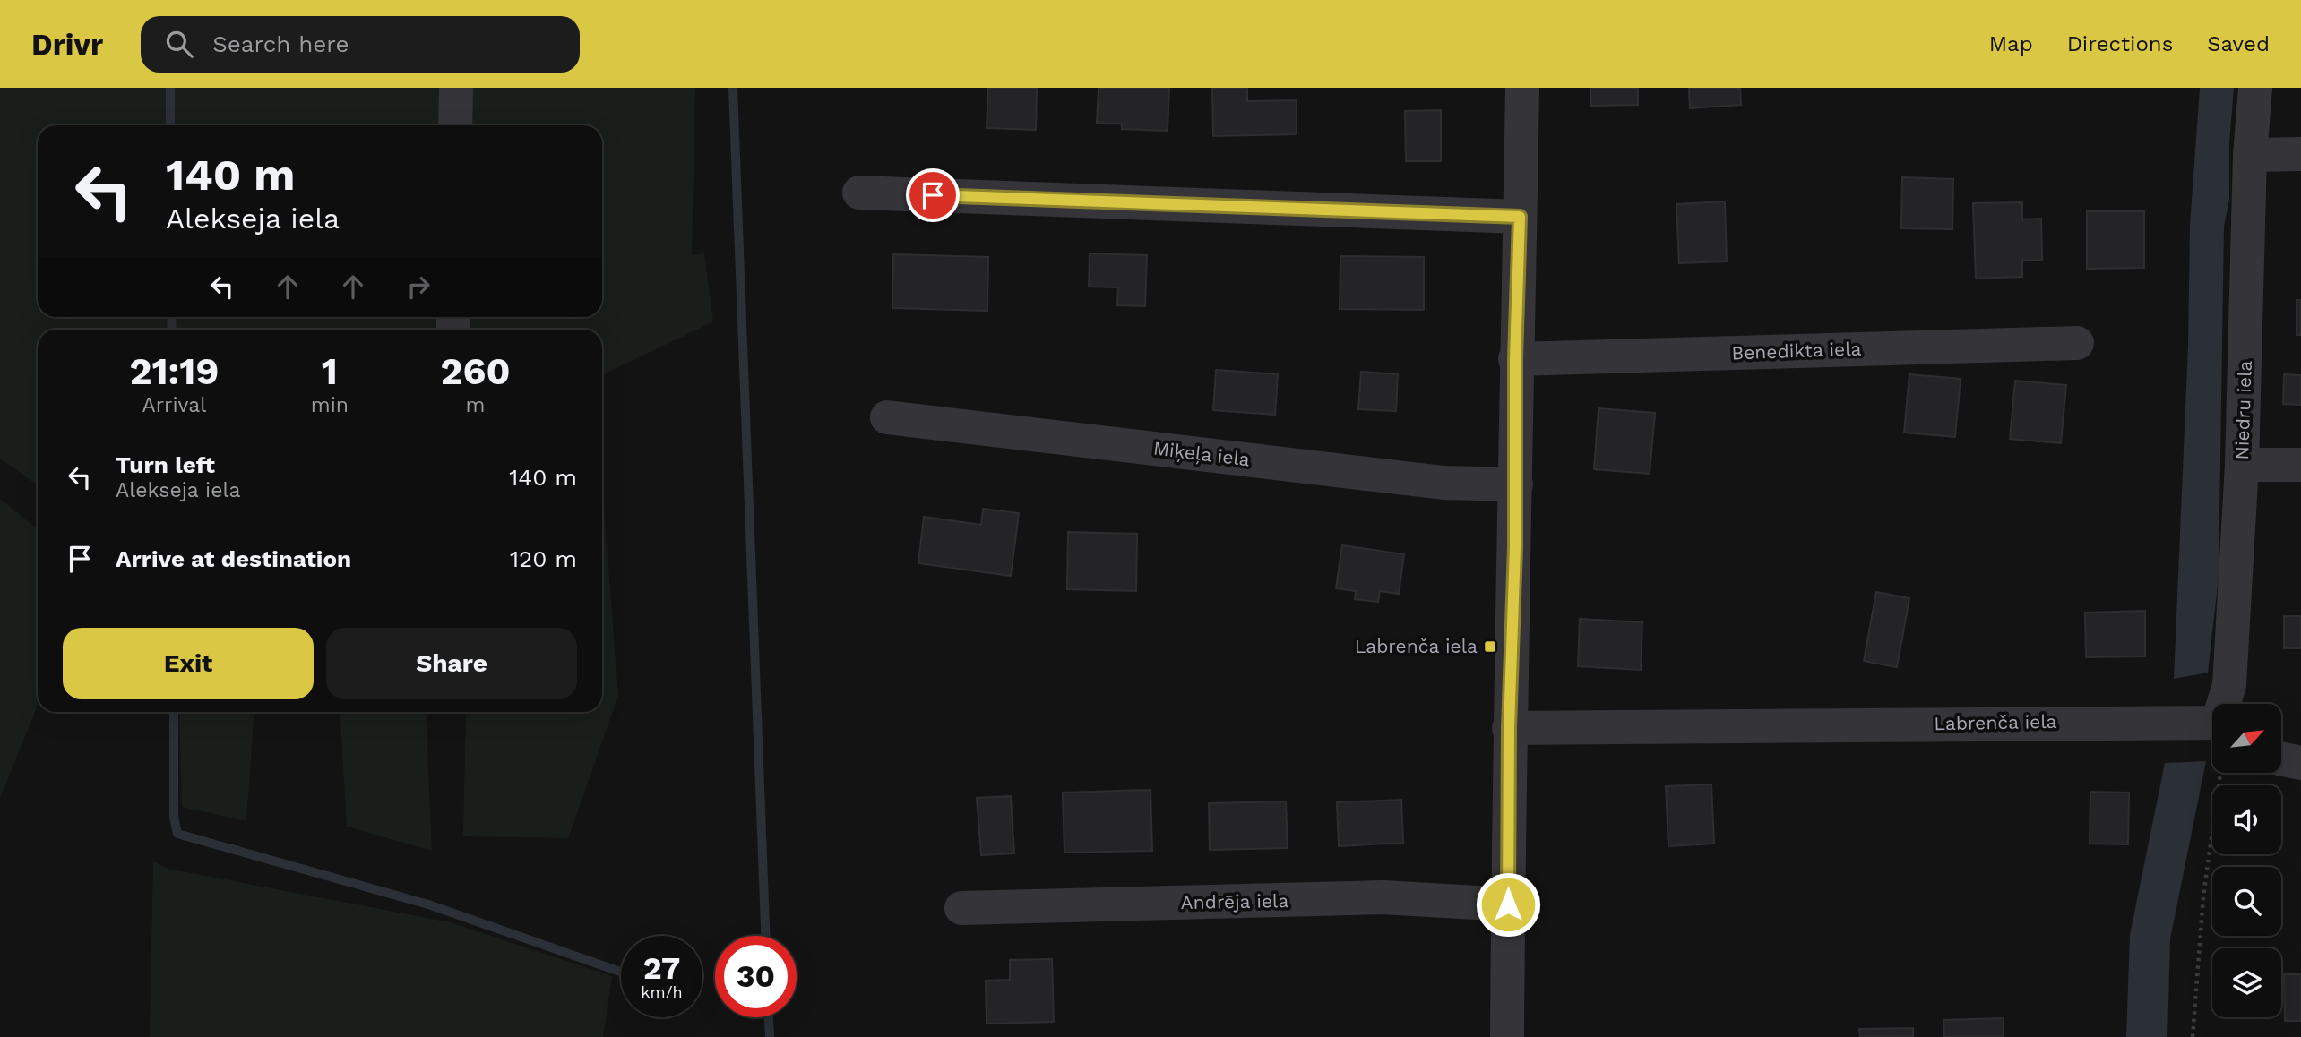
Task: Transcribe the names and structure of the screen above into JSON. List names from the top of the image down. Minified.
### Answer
{"streets":{"street":["Benedikta iela","Niedru iela","Miķeļa iela","Labrenča iela","Andrēja iela"]},"places":{"transit":["Labrenča iela"]},"north":"top right","page":{"header":"Drivr","search":"Search here","nav":["Map","Directions","Saved"],"turn":["140 m","Alekseja iela"],"eta":["21:19","Arrival","1","min","260","m"],"list":[{"name":"Turn left","note":"Alekseja iela","value":"140 m"},{"name":"Arrive at destination","value":"120 m"}],"buttons":["Exit","Share"],"speed":"27 km/h","limit":"30"}}
